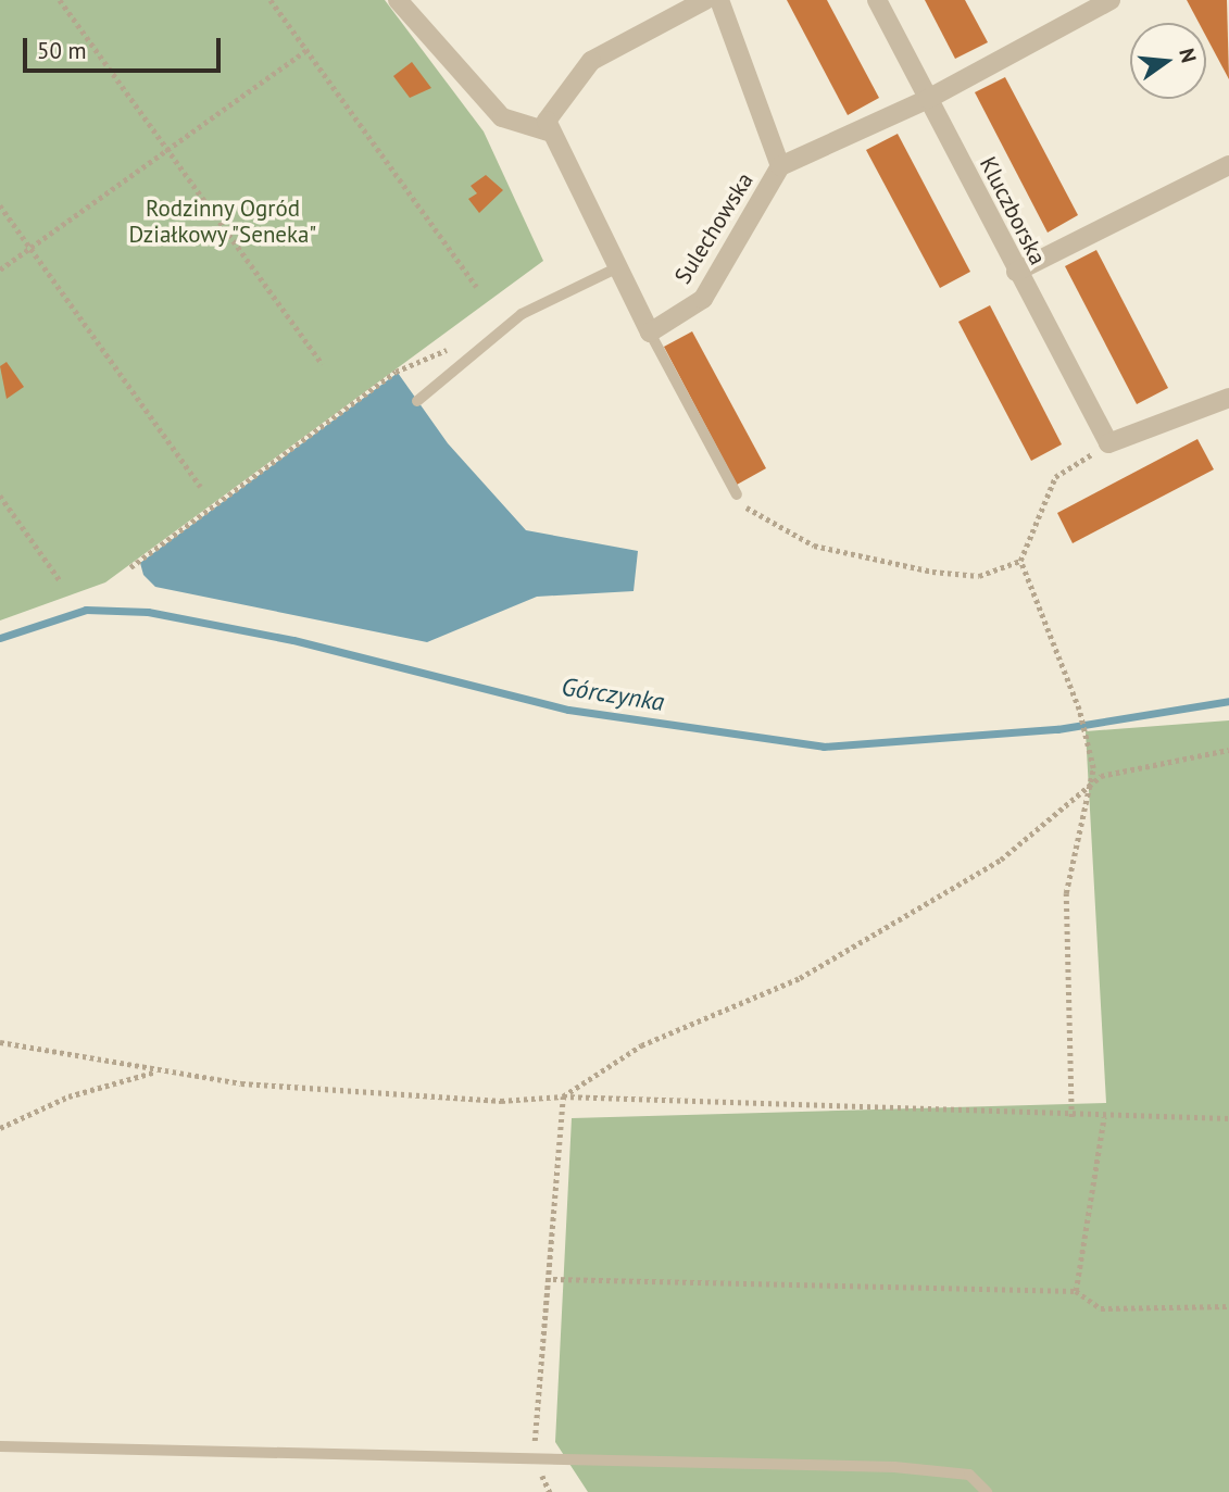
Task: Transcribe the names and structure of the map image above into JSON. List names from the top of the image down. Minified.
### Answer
{"streets":{"street":["Kluczborska","Sulechowska"]},"water":["Górczynka"],"parks":["Rodzinny Ogród Działkowy \"Seneka\""],"scale_bar":"50 m","north":"right"}
